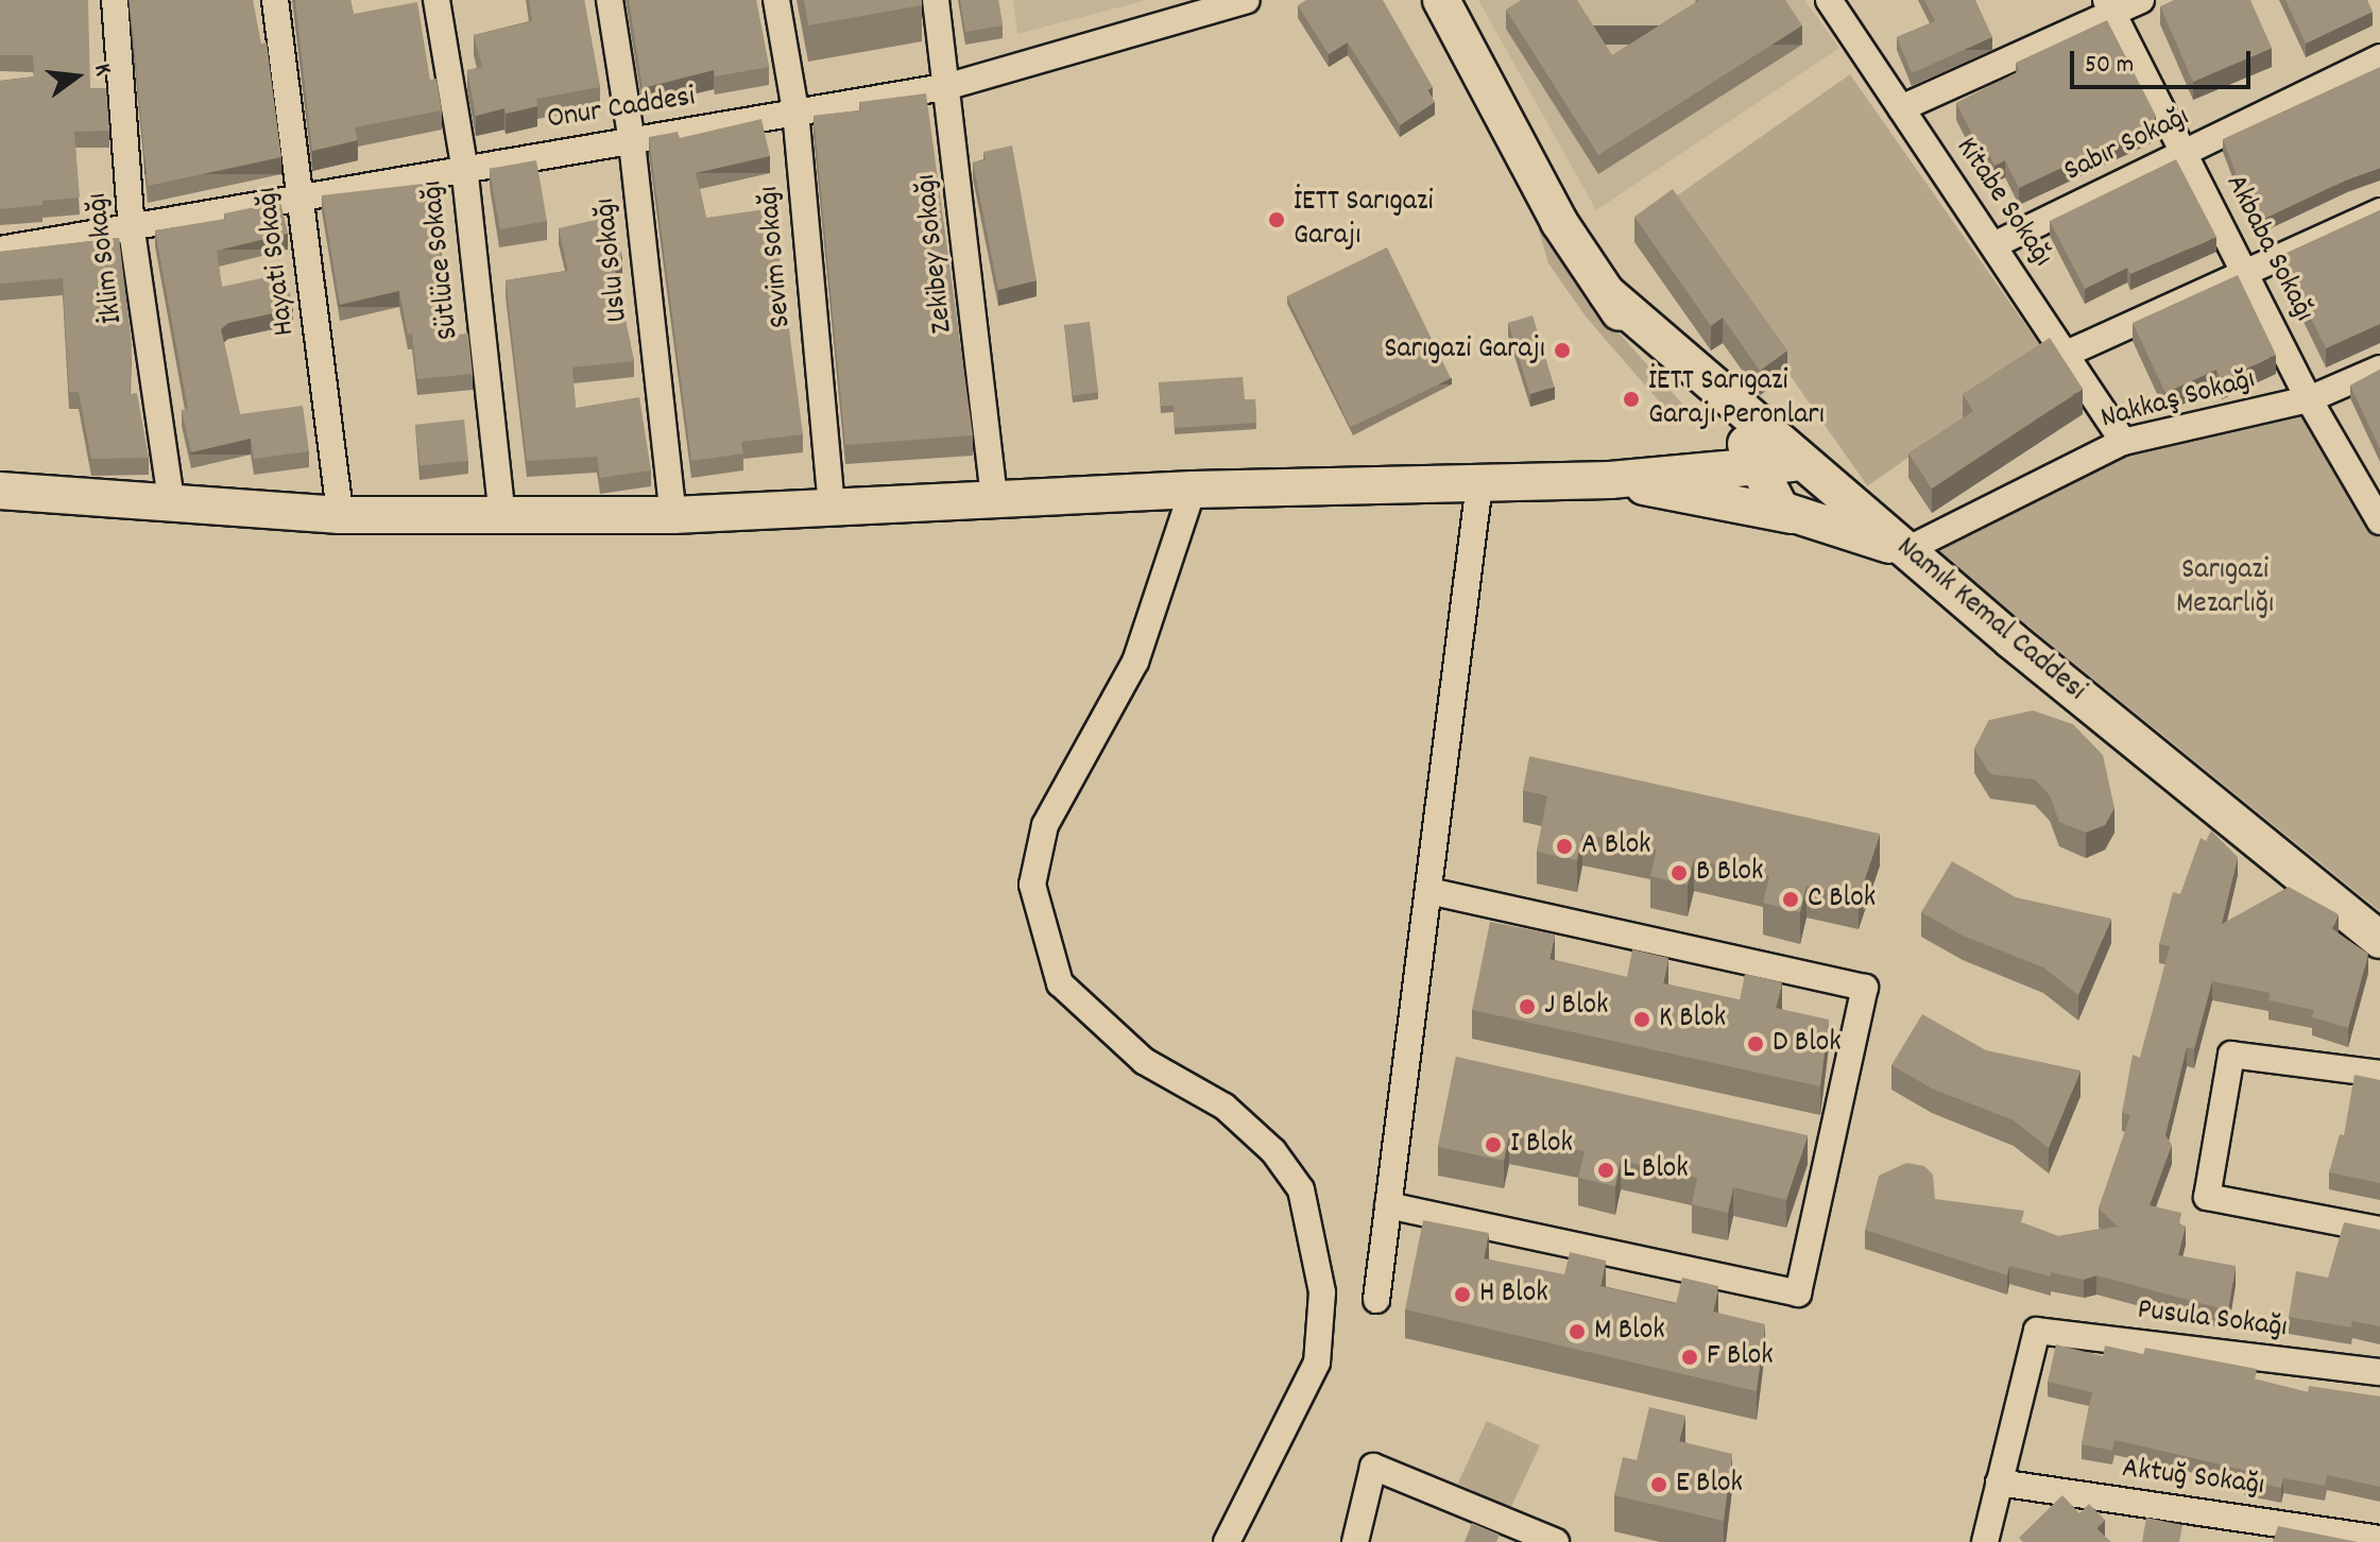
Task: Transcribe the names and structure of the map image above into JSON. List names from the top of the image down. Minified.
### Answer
{"streets":{"main road":["Namık Kemal Caddesi"],"street":["Onur Caddesi","Sabır Sokağı","Kitabe Sokağı","Akbaba Sokağı","Zekibey Sokağı","Sevim Sokağı","İklim Sokağı","Sütlüce Sokağı","Uslu Sokağı","Hayati Sokağı","Nakkaş Sokağı","Pusula Sokağı","Aktuğ Sokağı"]},"crossings":[["Onur Caddesi","Zekibey Sokağı"],["Onur Caddesi","Sevim Sokağı"],["Onur Caddesi","İklim Sokağı"],["Onur Caddesi","Sütlüce Sokağı"],["Onur Caddesi","Uslu Sokağı"],["Onur Caddesi","Hayati Sokağı"],["Sabır Sokağı","Kitabe Sokağı"],["Sabır Sokağı","Akbaba Sokağı"],["Kitabe Sokağı","Nakkaş Sokağı"],["Akbaba Sokağı","Nakkaş Sokağı"],["Nakkaş Sokağı","Namık Kemal Caddesi"],["Pusula Sokağı","Aktuğ Sokağı"]],"parks":["Sarıgazi Mezarlığı"],"places":["İETT Sarıgazi Garajı","Sarıgazi Garajı","İETT Sarıgazi Garajı Peronları","A Blok","B Blok","C Blok","J Blok","K Blok","D Blok","I Blok","L Blok","H Blok","M Blok","F Blok","E Blok"],"scale_bar":"50 m","north":"right"}
